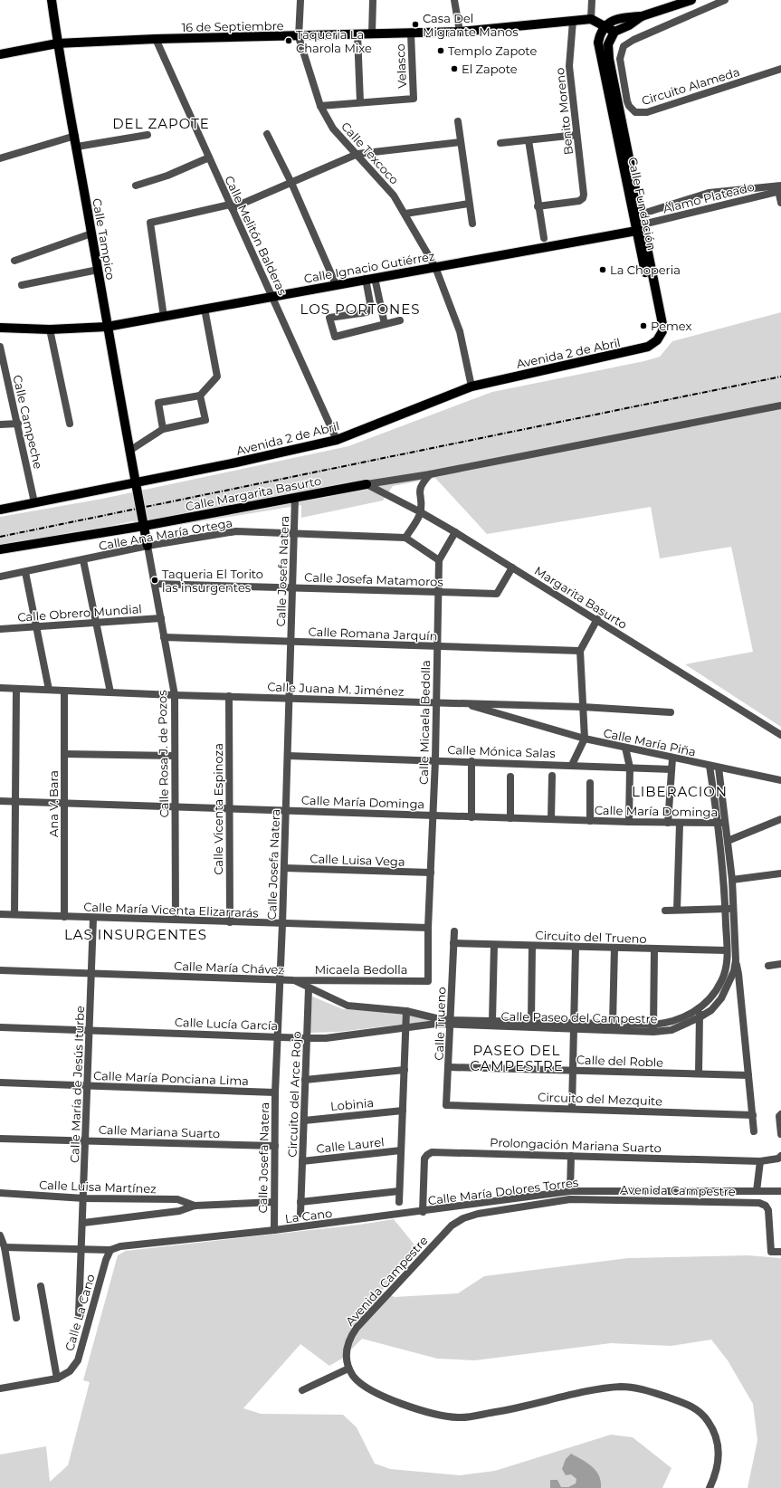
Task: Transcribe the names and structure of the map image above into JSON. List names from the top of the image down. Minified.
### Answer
{"streets":{"main road":["16 de Septiembre","Calle Fundación","Calle Tampico","Calle Ignacio Gutiérrez","Avenida 2 de Abril","Calle Margarita Basurto","Calle Rosa J. de Pozos"],"street":["Velasco","Circuito Alameda","Benito Moreno","Calle Texcoco","Álamo Plateado","Calle Melitón Balderas","Calle Campeche","Calle Ana María Ortega","Calle Josefa Natera","Calle Josefa Matamoros","Margarita Basurto","Calle Obrero Mundial","Calle Romana Jarquín","Calle Juana M. Jiménez","Calle Micaela Bedolla","Calle María Piña","Calle Mónica Salas","Calle María Dominga","Ana V. Bara","Calle Vicenta Espinoza","Calle Luisa Vega","Calle María Vicenta Elizarrarás","Circuito del Trueno","Calle María Chávez","Micaela Bedolla","Calle Paseo del Campestre","Calle Lucía García","Calle Trueno","Calle del Roble","Calle María Ponciana Lima","Calle María de Jesús Iturbe","Circuito del Arce Rojo","Circuito del Mezquite","Lobinia","Calle Mariana Suarto","Calle Laurel","Prolongación Mariana Suarto","Calle Luisa Martínez","Avenida Campestre","Calle María Dolores Torres","La Cano","Calle La Cano"]},"crossings":[["16 de Septiembre","Velasco"],["16 de Septiembre","Benito Moreno"],["16 de Septiembre","Calle Texcoco"],["16 de Septiembre","Calle Melitón Balderas"],["16 de Septiembre","Calle Tampico"],["Calle Texcoco","Calle Ignacio Gutiérrez"],["Calle Texcoco","Avenida 2 de Abril"],["Álamo Plateado","Calle Fundación"],["Álamo Plateado","Calle Ignacio Gutiérrez"],["Calle Fundación","Calle Ignacio Gutiérrez"],["Calle Fundación","Avenida 2 de Abril"],["Calle Melitón Balderas","Calle Ignacio Gutiérrez"],["Calle Melitón Balderas","Avenida 2 de Abril"],["Calle Tampico","Calle Ignacio Gutiérrez"],["Calle Tampico","Avenida 2 de Abril"],["Calle Tampico","Calle Rosa J. de Pozos"],["Avenida 2 de Abril","Calle Campeche"],["Avenida 2 de Abril","Calle Rosa J. de Pozos"],["Calle Margarita Basurto","Calle Josefa Natera"],["Calle Margarita Basurto","Margarita Basurto"],["Calle Margarita Basurto","Calle Rosa J. de Pozos"],["Calle Ana María Ortega","Calle Josefa Natera"],["Calle Ana María Ortega","Calle Rosa J. de Pozos"],["Calle Josefa Natera","Calle Josefa Matamoros"],["Calle Josefa Natera","Calle Romana Jarquín"],["Calle Josefa Natera","Calle Juana M. Jiménez"],["Calle Josefa Natera","Calle Mónica Salas"],["Calle Josefa Natera","Calle María Dominga"],["Calle Josefa Natera","Calle Luisa Vega"],["Calle Josefa Natera","Calle María Vicenta Elizarrarás"],["Calle Josefa Natera","Calle María Chávez"],["Calle Josefa Natera","Calle Lucía García"],["Calle Josefa Natera","Calle María Ponciana Lima"],["Calle Josefa Natera","Calle Mariana Suarto"],["Calle Josefa Natera","Calle Luisa Martínez"],["Calle Josefa Natera","La Cano"],["Calle Josefa Matamoros","Margarita Basurto"],["Calle Josefa Matamoros","Calle Micaela Bedolla"],["Calle Josefa Matamoros","Calle Rosa J. de Pozos"],["Margarita Basurto","Calle Micaela Bedolla"],["Calle Obrero Mundial","Calle Rosa J. de Pozos"],["Calle Romana Jarquín","Calle Micaela Bedolla"],["Calle Romana Jarquín","Calle Rosa J. de Pozos"],["Calle Juana M. Jiménez","Calle Micaela Bedolla"],["Calle Juana M. Jiménez","Calle María Piña"],["Calle Juana M. Jiménez","Calle Rosa J. de Pozos"],["Calle Juana M. Jiménez","Ana V. Bara"],["Calle Juana M. Jiménez","Calle Vicenta Espinoza"],["Calle Micaela Bedolla","Calle Mónica Salas"],["Calle Micaela Bedolla","Calle María Dominga"],["Calle Micaela Bedolla","Calle Luisa Vega"],["Calle Micaela Bedolla","Calle María Vicenta Elizarrarás"],["Calle Micaela Bedolla","Micaela Bedolla"],["Calle Rosa J. de Pozos","Calle María Dominga"],["Calle Rosa J. de Pozos","Calle María Vicenta Elizarrarás"],["Calle María Dominga","Ana V. Bara"],["Calle María Dominga","Calle Vicenta Espinoza"],["Ana V. Bara","Calle María Vicenta Elizarrarás"],["Calle Vicenta Espinoza","Calle María Vicenta Elizarrarás"],["Calle María Vicenta Elizarrarás","Calle María de Jesús Iturbe"],["Circuito del Trueno","Calle Paseo del Campestre"],["Circuito del Trueno","Calle Trueno"],["Calle María Chávez","Micaela Bedolla"],["Calle María Chávez","Calle Paseo del Campestre"],["Calle María Chávez","Calle Lucía García"],["Calle María Chávez","Calle Trueno"],["Calle María Chávez","Calle María de Jesús Iturbe"],["Calle María Chávez","Circuito del Arce Rojo"],["Calle Paseo del Campestre","Calle Lucía García"],["Calle Paseo del Campestre","Calle Trueno"],["Calle Lucía García","Calle Trueno"],["Calle Lucía García","Calle María de Jesús Iturbe"],["Calle Lucía García","Circuito del Arce Rojo"],["Calle Trueno","Calle del Roble"],["Calle Trueno","Circuito del Mezquite"],["Calle María Ponciana Lima","Calle María de Jesús Iturbe"],["Calle María de Jesús Iturbe","Calle Mariana Suarto"],["Calle María de Jesús Iturbe","Calle Luisa Martínez"],["Circuito del Arce Rojo","Lobinia"],["Circuito del Arce Rojo","Calle Laurel"],["Prolongación Mariana Suarto","Calle María Dolores Torres"],["Prolongación Mariana Suarto","La Cano"],["Calle María Dolores Torres","La Cano"],["La Cano","Calle La Cano"]],"districts":["DEL ZAPOTE","LOS PORTONES","LIBERACION","LAS INSURGENTES","PASEO DEL CAMPESTRE"],"places":["Casa Del Migrante Manos","Taqueria La Charola Mixe","Templo Zapote","El Zapote","La Choperia","Pemex","Taqueria El Torito las insurgentes"]}
